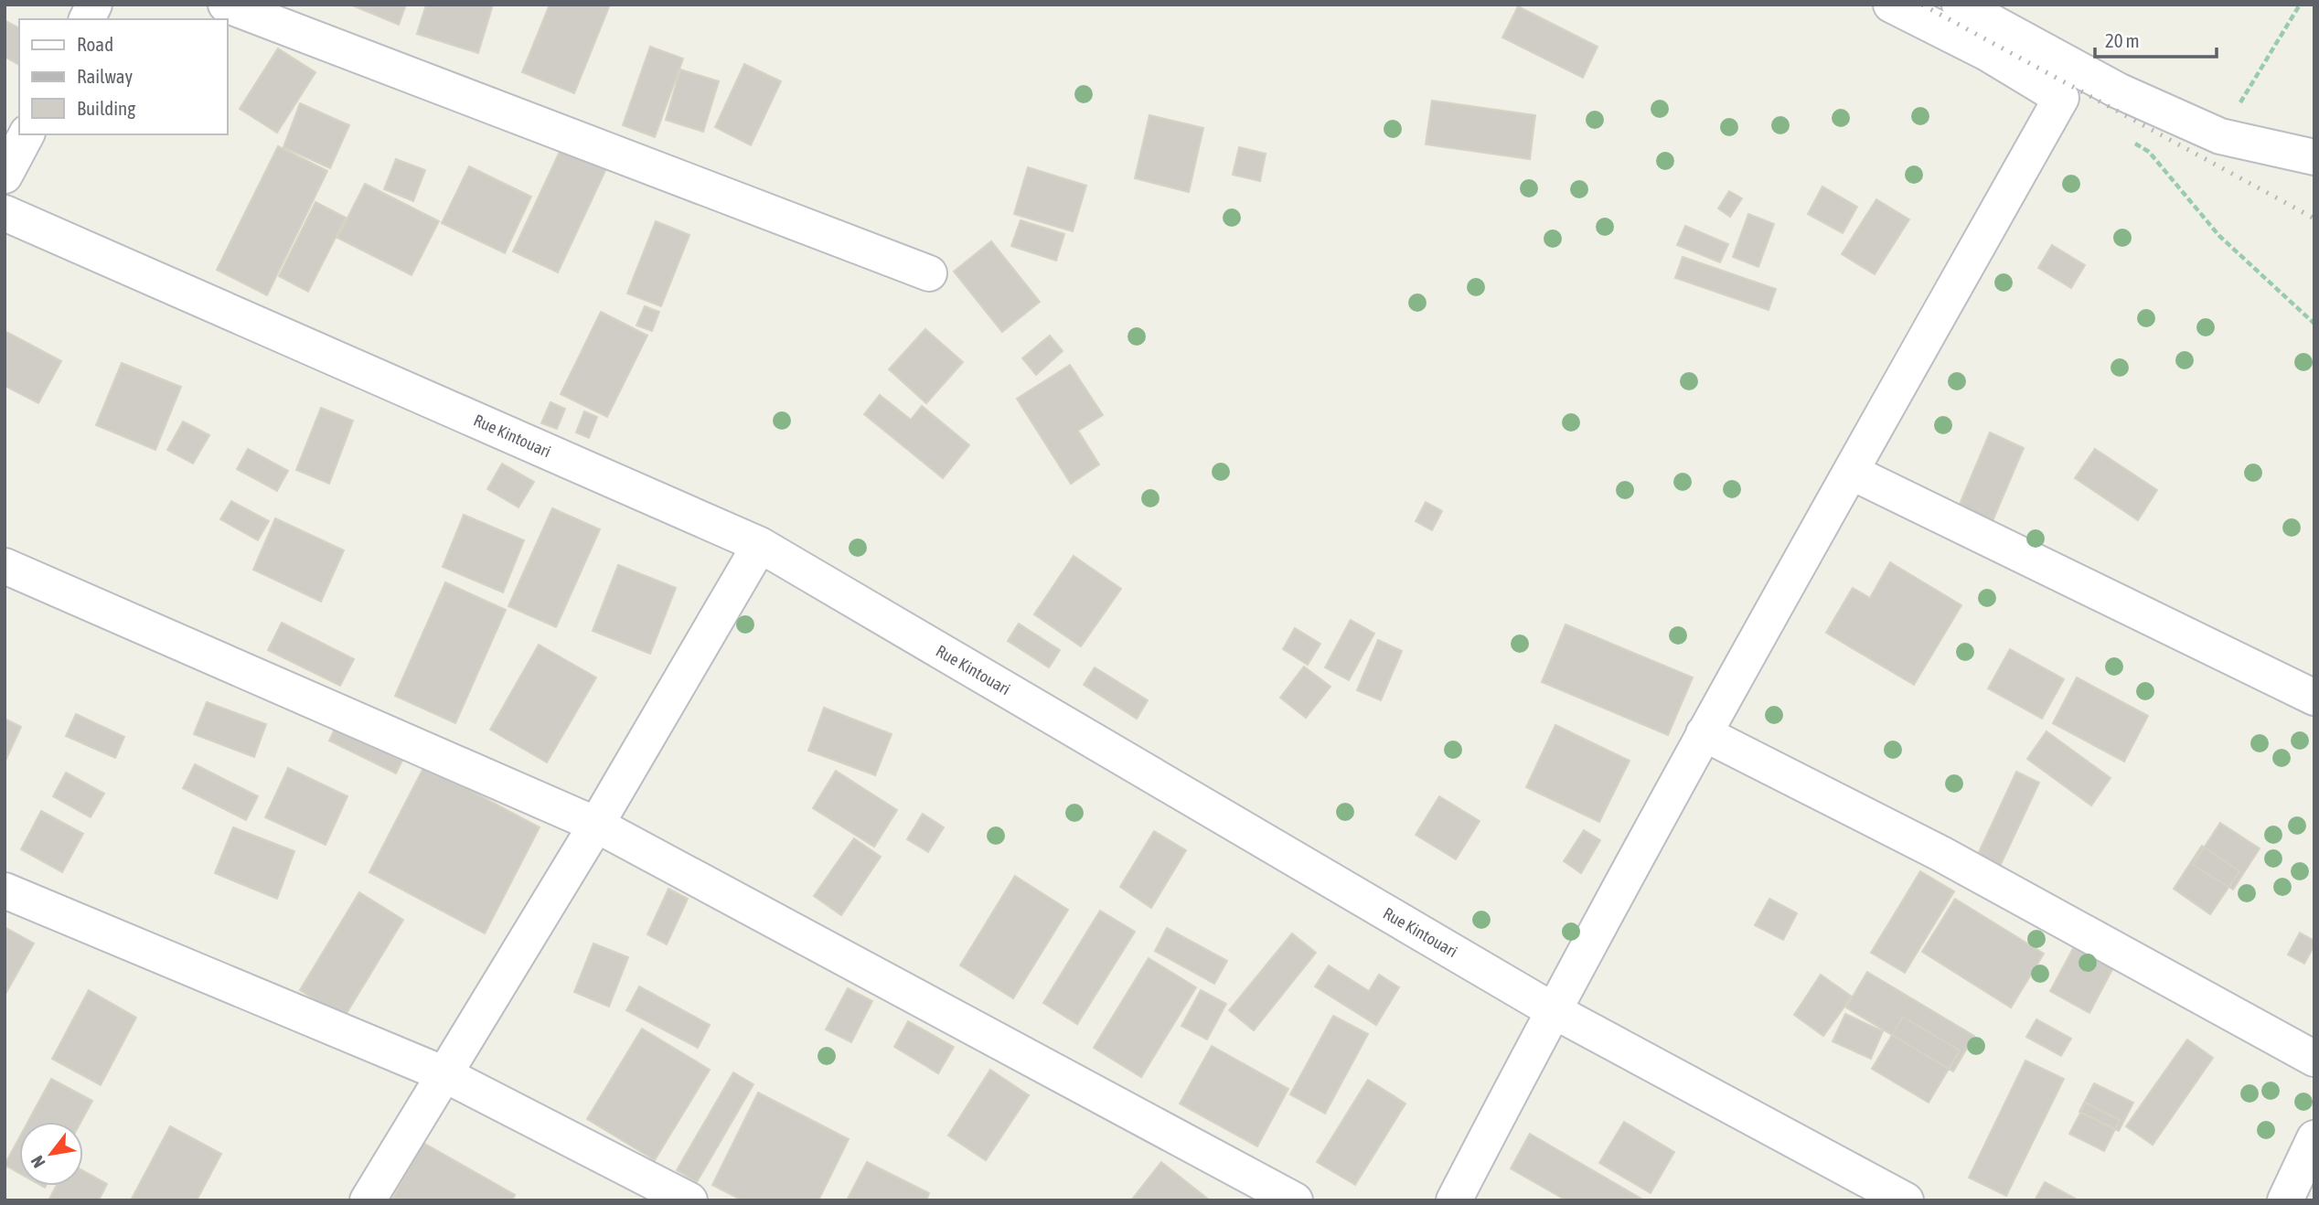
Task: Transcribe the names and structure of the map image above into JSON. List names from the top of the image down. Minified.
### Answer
{"streets":{"street":["Rue Kintouari"]},"legend":["Road","Railway","Building"],"scale_bar":"20 m","north":"bottom left"}
